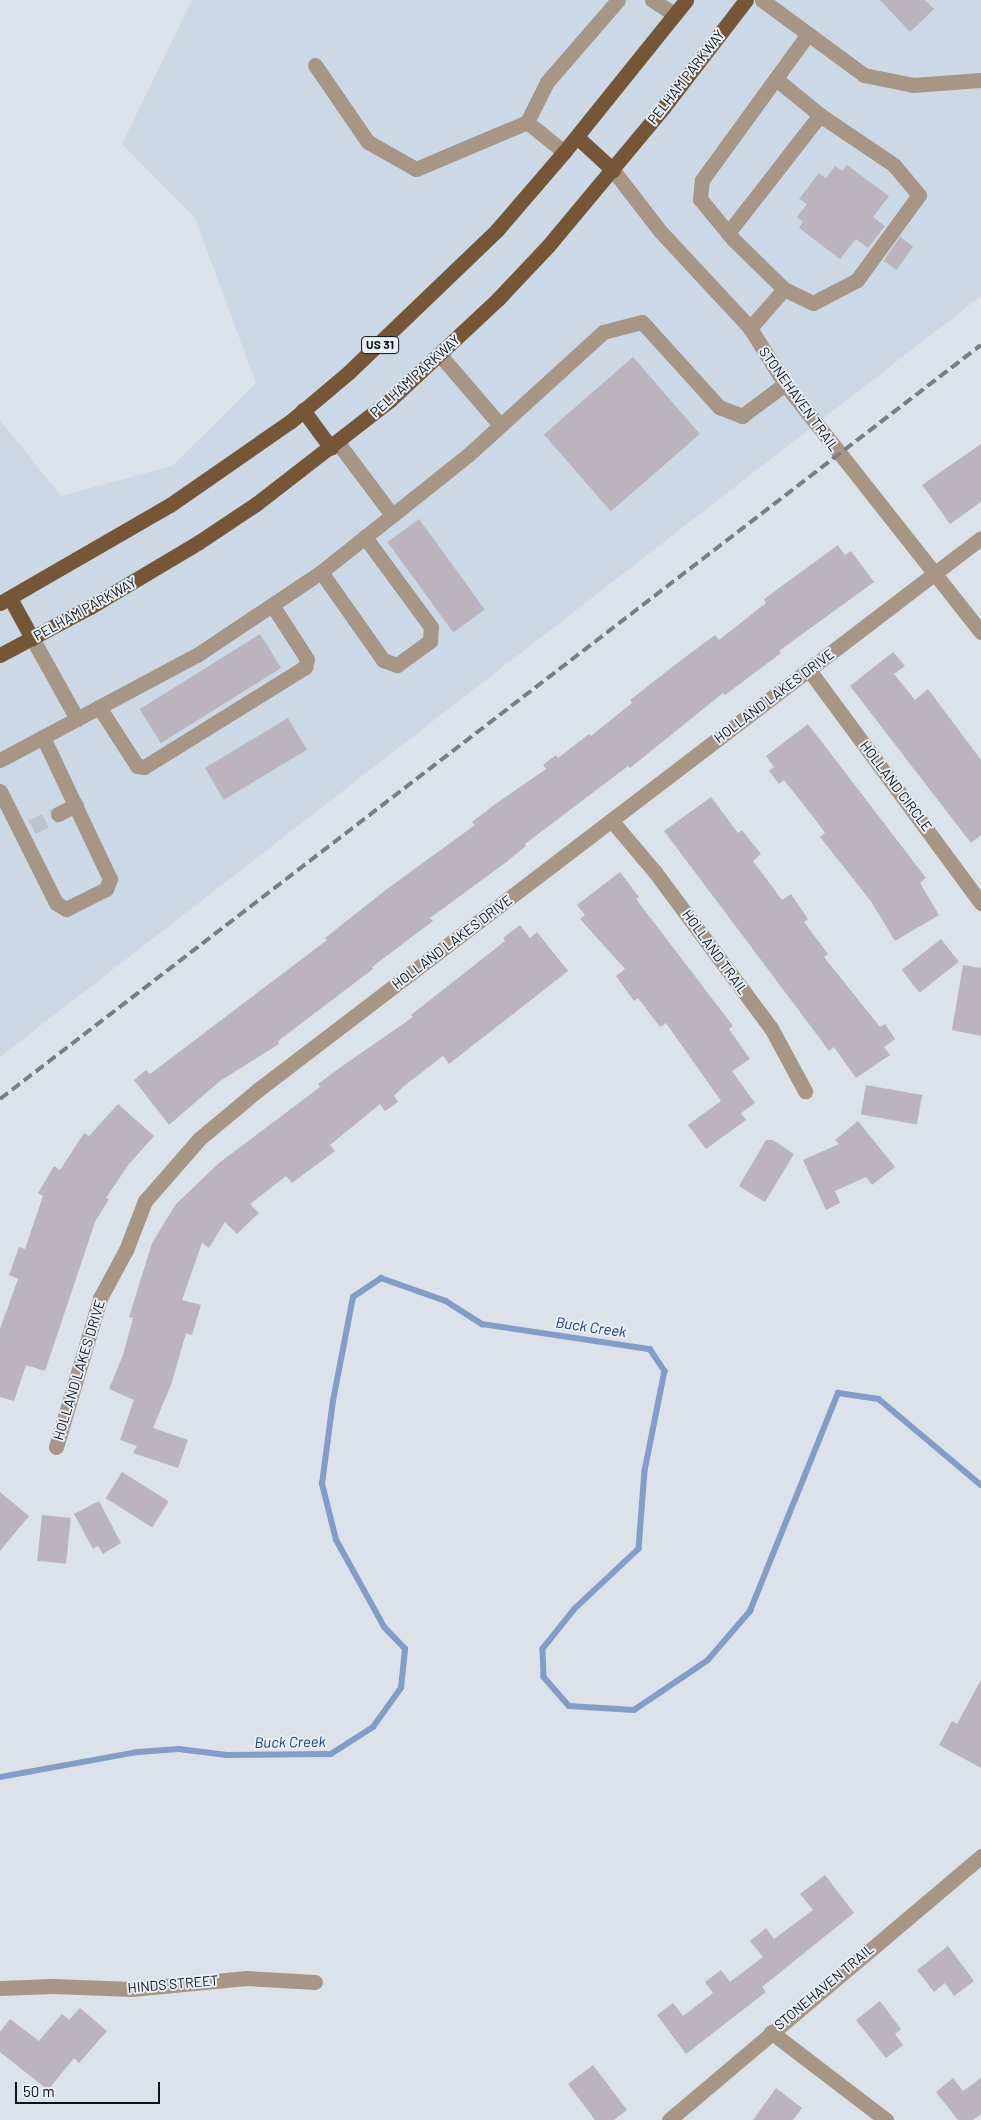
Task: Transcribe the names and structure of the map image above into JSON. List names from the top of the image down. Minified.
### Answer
{"streets":{"main road":["PELHAM PARKWAY","US 31"],"street":["STONEHAVEN TRAIL","HOLLAND LAKES DRIVE","HOLLAND CIRCLE","HOLLAND TRAIL","HINDS STREET"]},"crossings":[["PELHAM PARKWAY","STONEHAVEN TRAIL"],["STONEHAVEN TRAIL","HOLLAND LAKES DRIVE"],["HOLLAND LAKES DRIVE","HOLLAND CIRCLE"],["HOLLAND LAKES DRIVE","HOLLAND TRAIL"]],"water":["Buck Creek"],"scale_bar":"50 m"}
